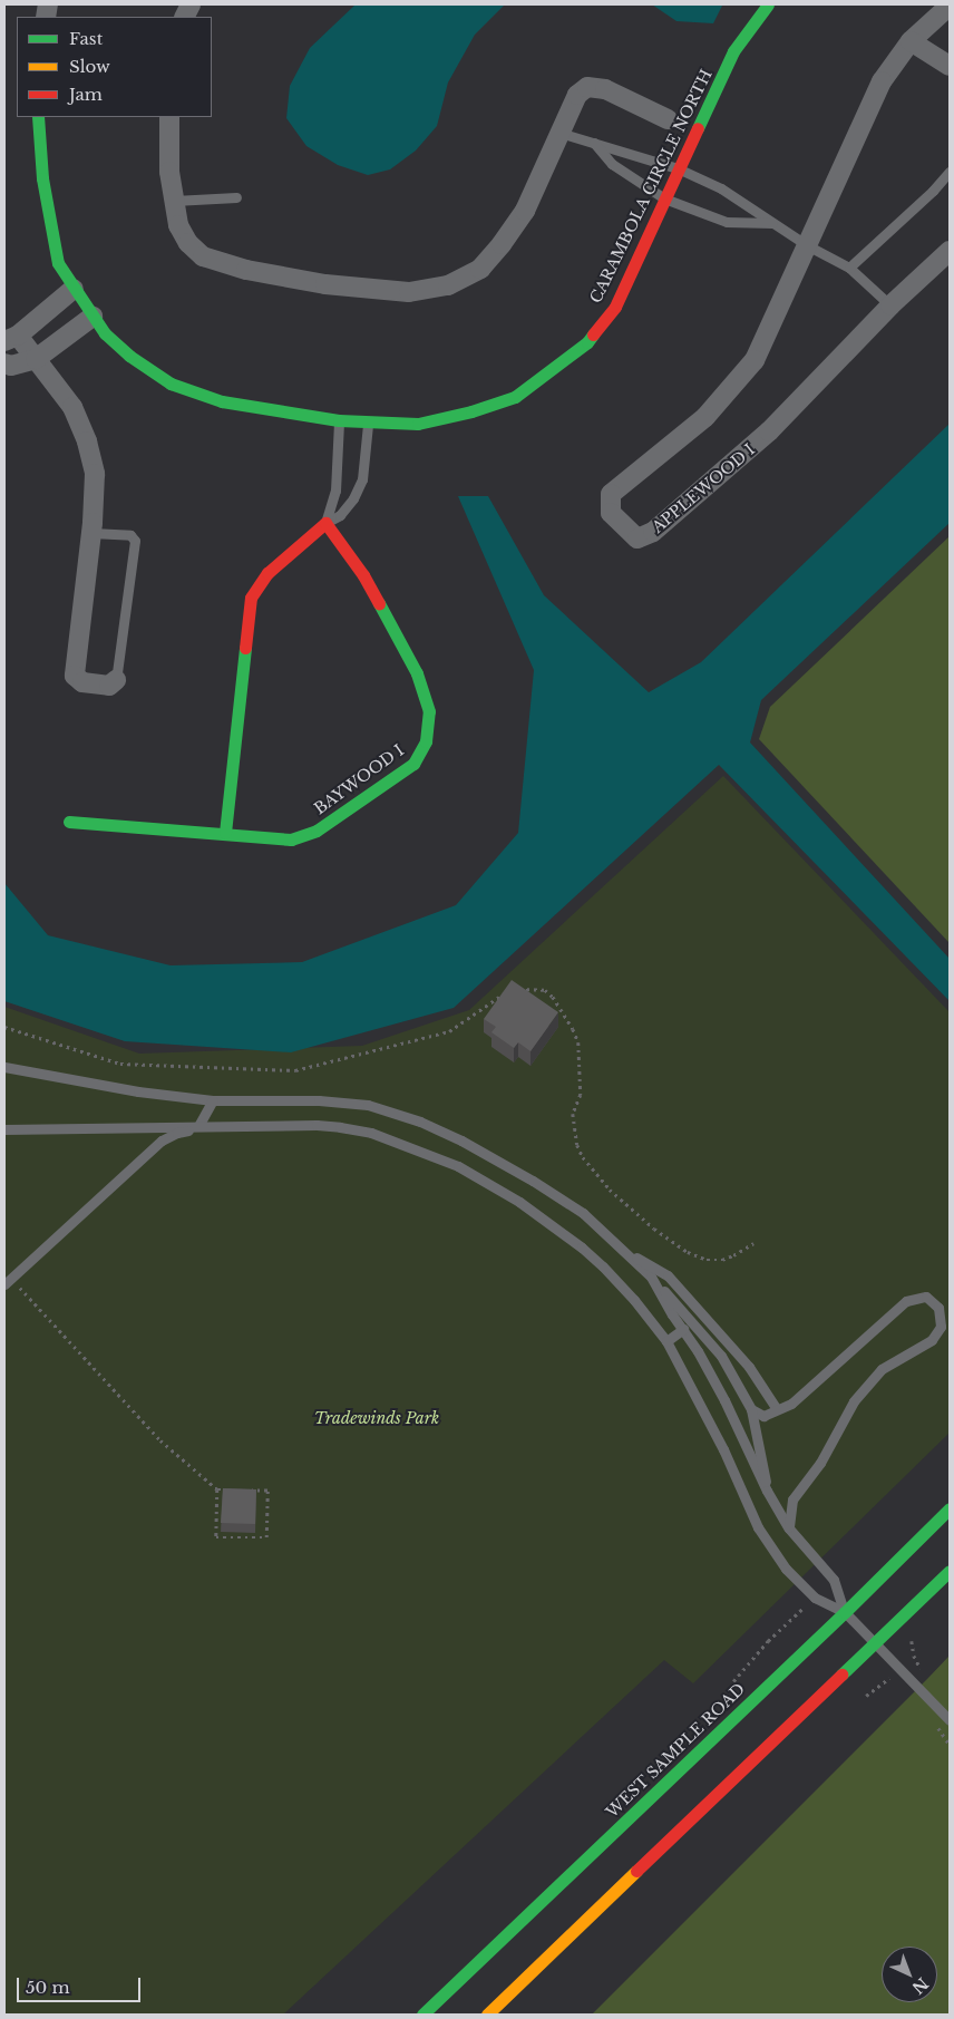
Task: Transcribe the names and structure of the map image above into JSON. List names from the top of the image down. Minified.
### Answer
{"streets":{"street":["CARAMBOLA CIRCLE NORTH","APPLEWOOD I","BAYWOOD I","WEST SAMPLE ROAD"]},"parks":["Tradewinds Park"],"legend":["Fast","Slow","Jam"],"scale_bar":"50 m","north":"bottom right"}
